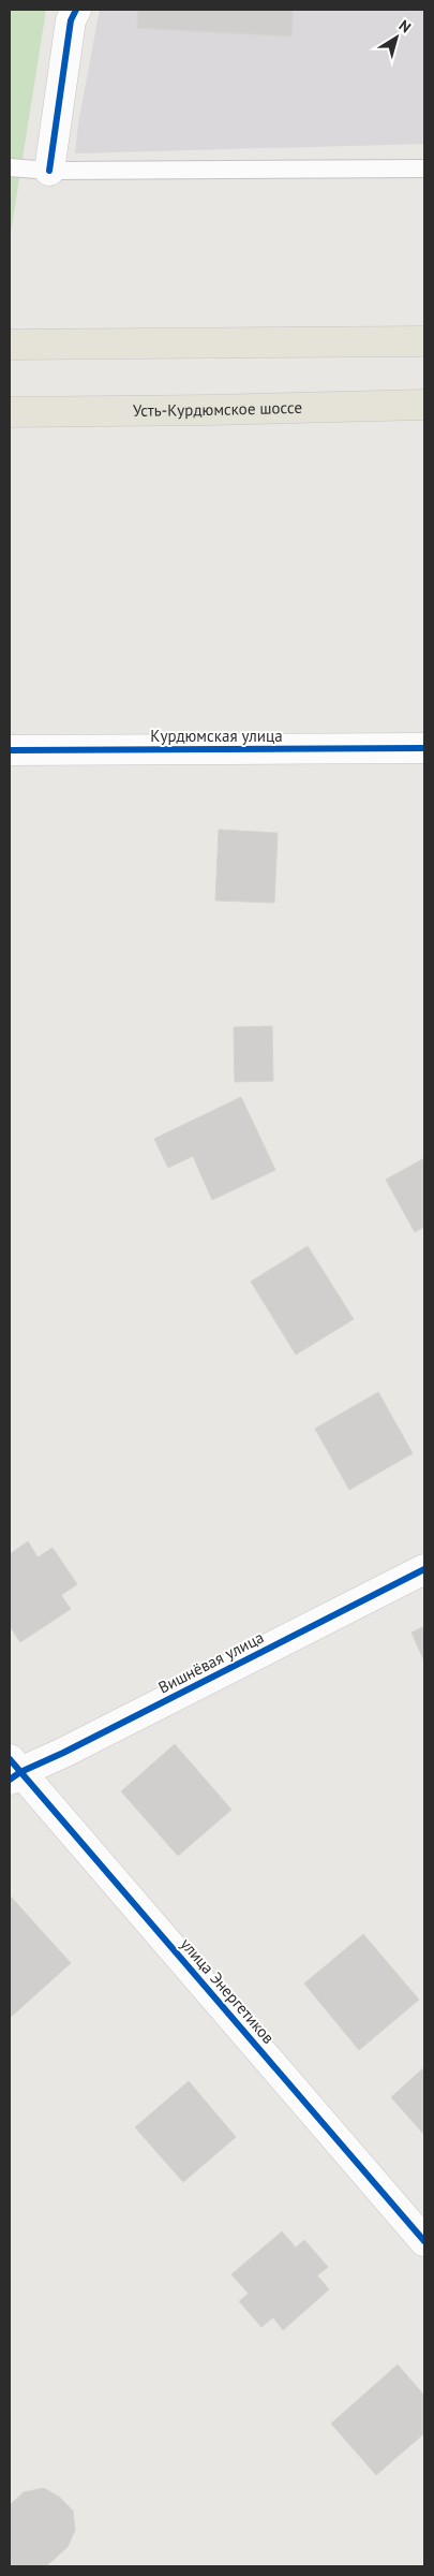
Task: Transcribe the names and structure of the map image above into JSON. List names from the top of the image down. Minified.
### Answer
{"streets":{"main road":["Усть-Курдюмское шоссе"],"street":["Курдюмская улица","Вишнёвая улица","улица Энергетиков"]},"crossings":[["Вишнёвая улица","улица Энергетиков"]],"north":"top right"}
